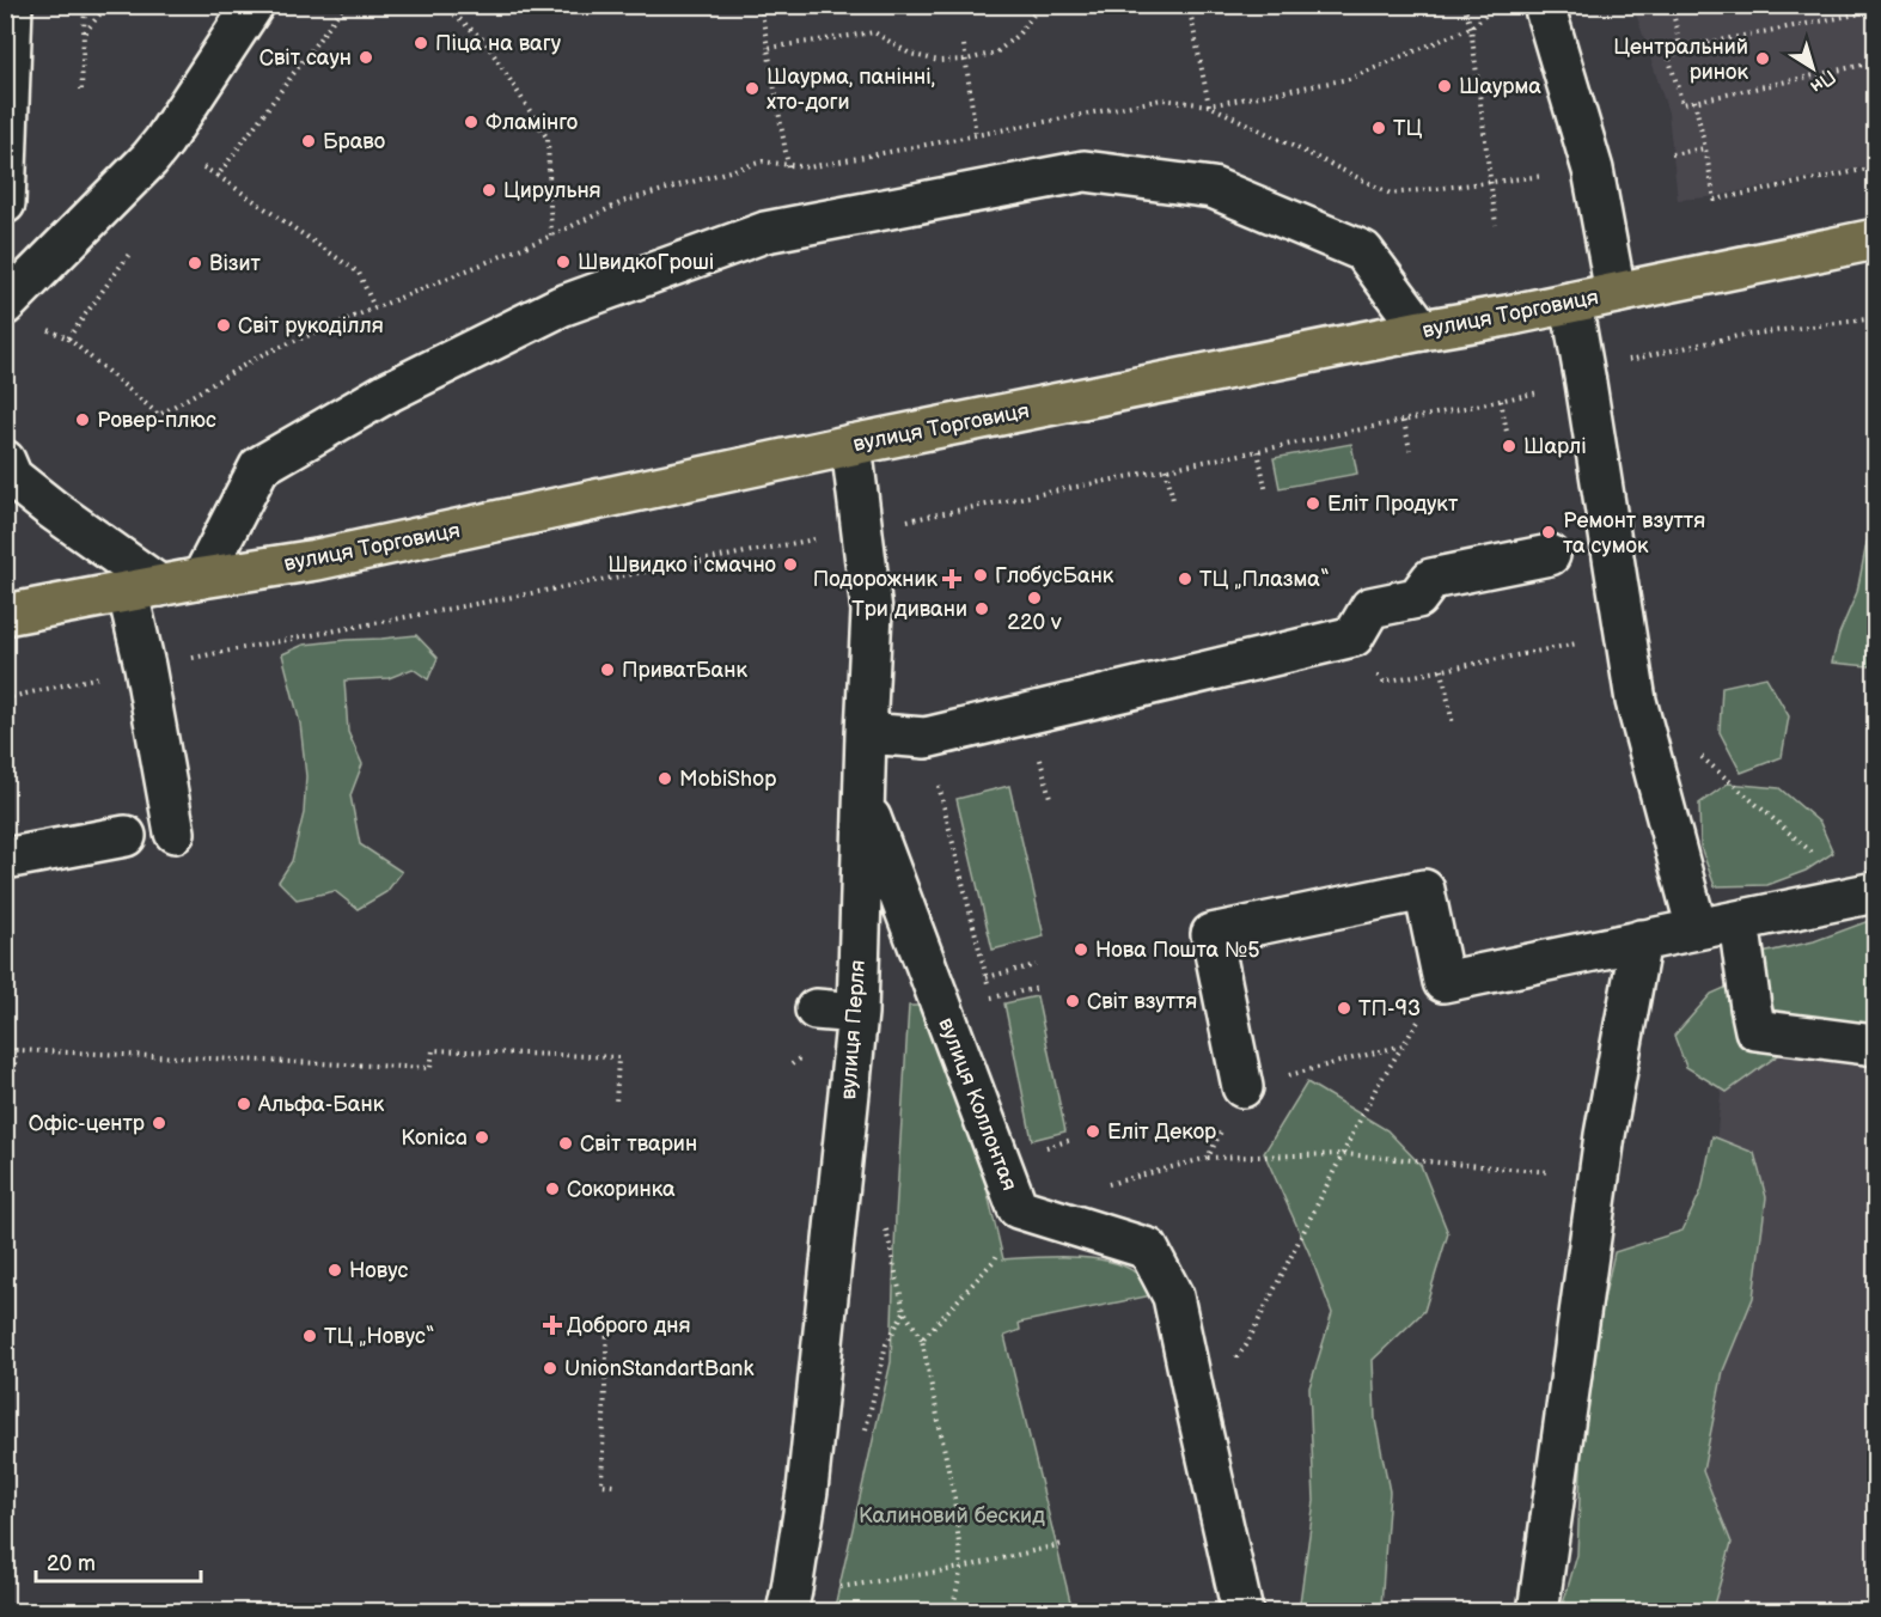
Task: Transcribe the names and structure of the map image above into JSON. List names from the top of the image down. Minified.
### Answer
{"streets":{"main road":["вулиця Торговиця"],"street":["вулиця Перля","вулиця Коллонтая"]},"crossings":[["вулиця Торговиця","вулиця Перля"],["вулиця Перля","вулиця Коллонтая"]],"parks":["Калиновий бескид"],"places":{"other":["Піца на вагу","Світ саун","Центральний ринок","Шаурма","Шаурма, панінні, хто-доги","Фламінго","ТЦ","Браво","Цирульня","ШвидкоГроші","Візит","Світ рукоділля","Ровер-плюс","Шарлі","Еліт Продукт","Ремонт взуття та сумок","Швидко і смачно","ГлобусБанк","ТЦ „Плазма“","220 v","Три дивани","ПриватБанк","MobiShop","Нова Пошта №5","Світ взуття","ТП-93","Альфа-Банк","Офіс-центр","Еліт Декор","Konica","Світ тварин","Сокоринка","Новус","ТЦ „Новус“","UnionStandartBank"],"health":["Подорожник","Доброго дня"]},"scale_bar":"20 m","north":"bottom right"}
